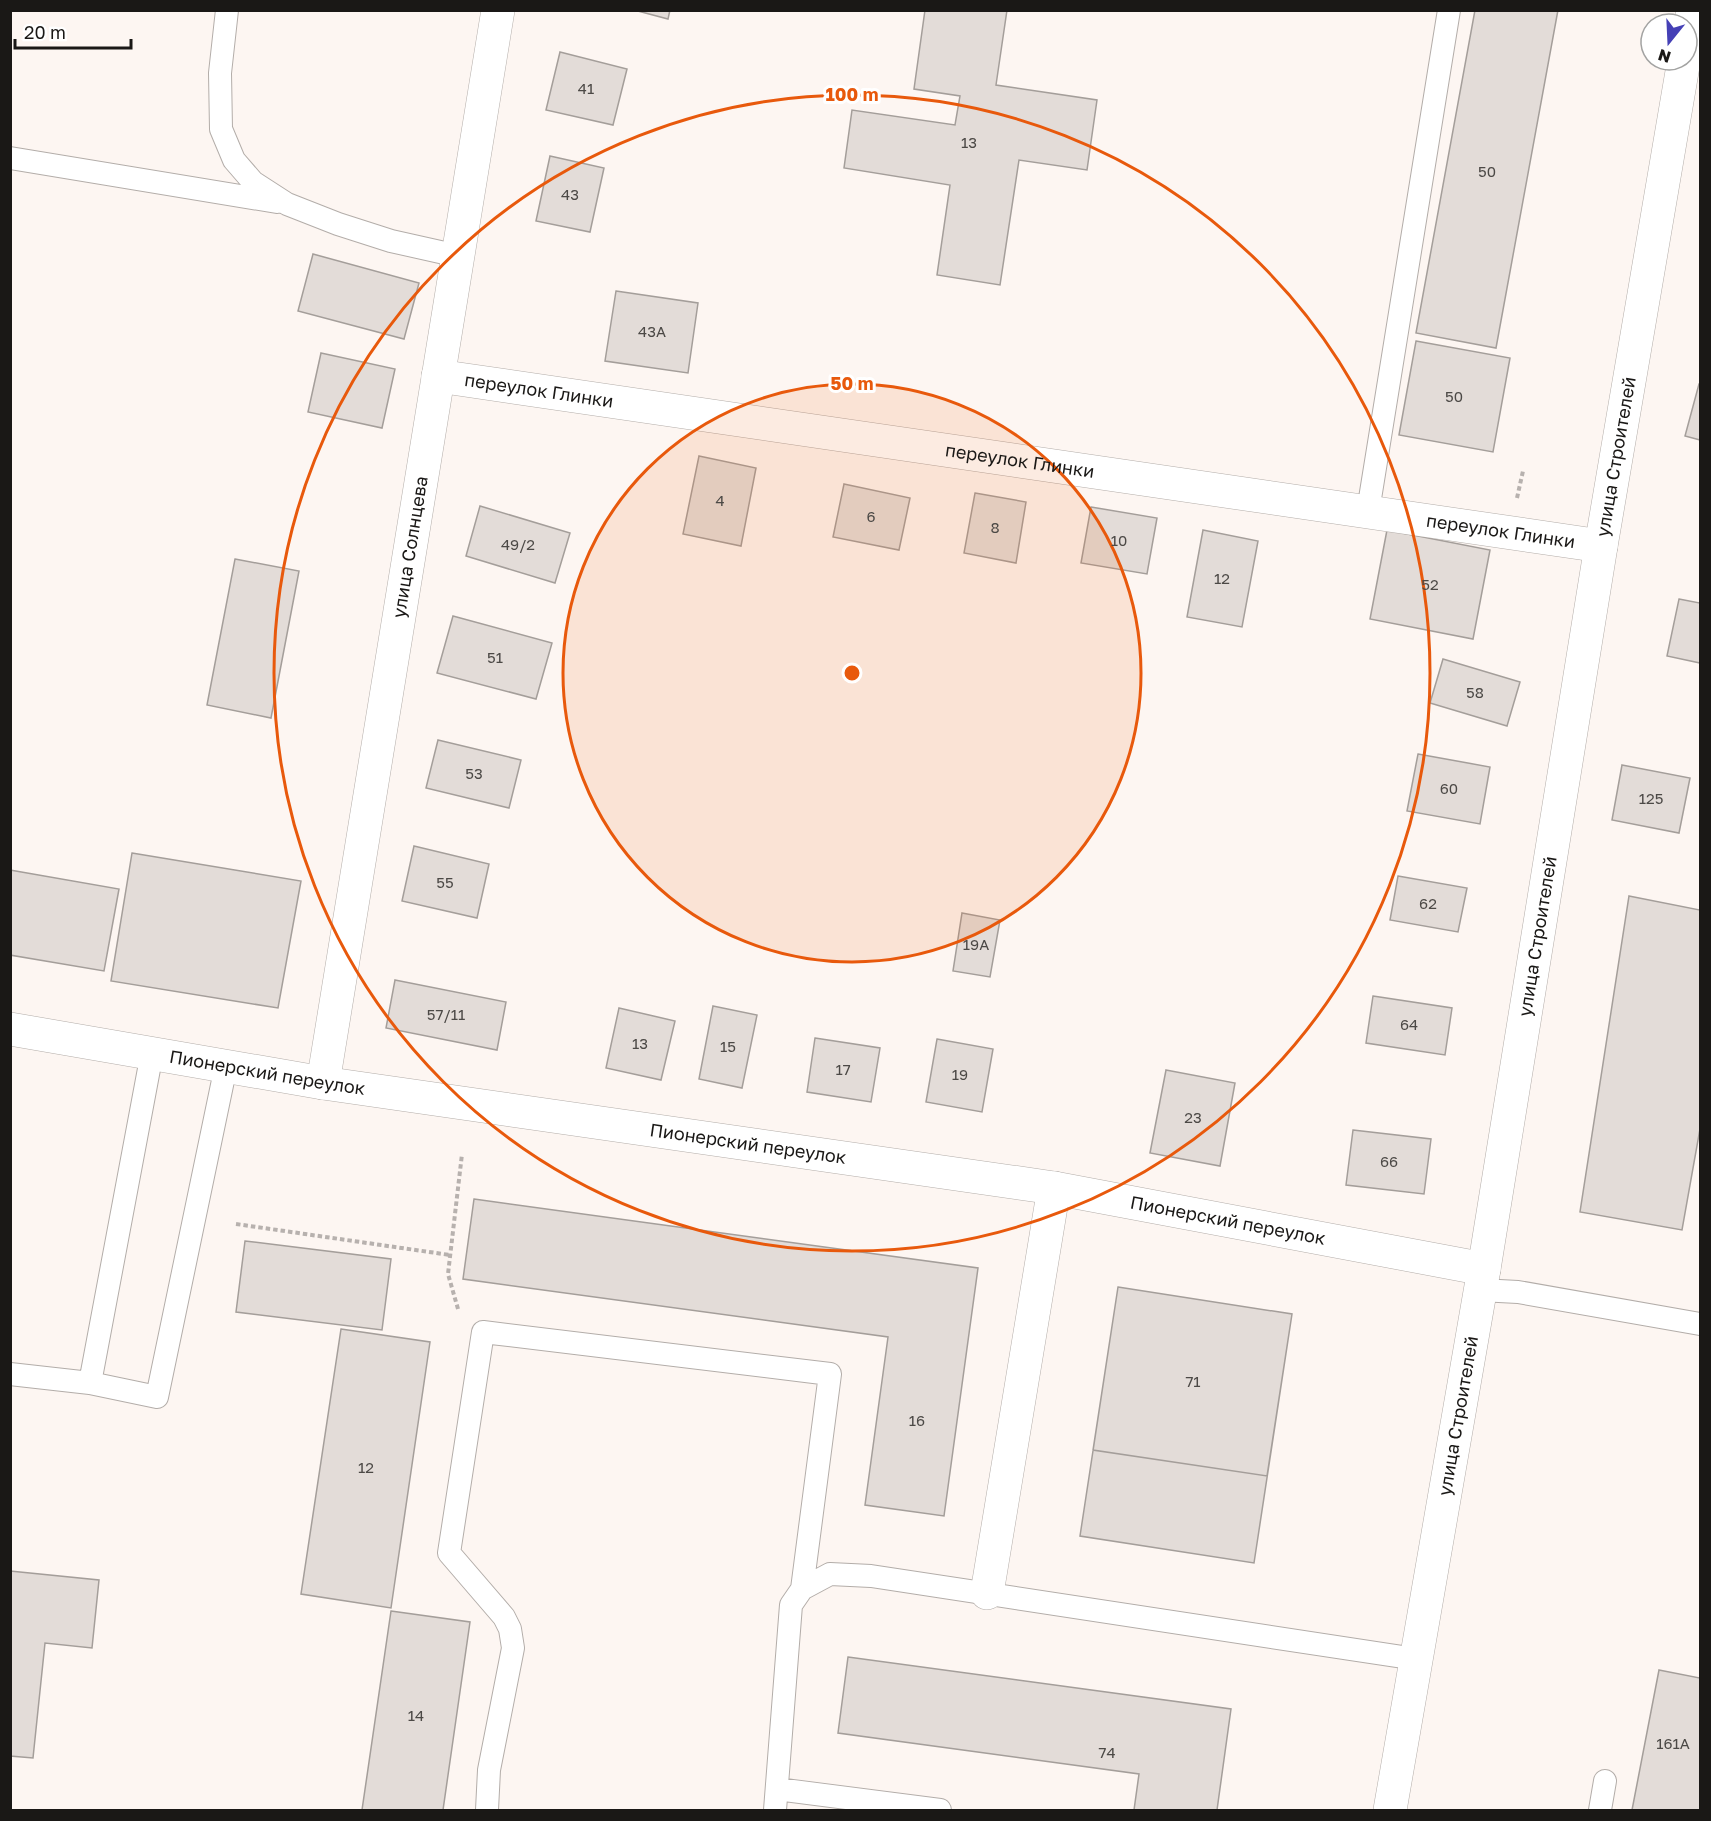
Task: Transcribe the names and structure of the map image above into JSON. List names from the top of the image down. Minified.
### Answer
{"streets":{"street":["переулок Глинки","улица Строителей","улица Солнцева","Пионерский переулок"]},"crossings":[["переулок Глинки","улица Строителей"],["переулок Глинки","улица Солнцева"],["улица Строителей","Пионерский переулок"],["улица Солнцева","Пионерский переулок"]],"house_numbers":["41","13","50","43","43А","50","4","6","8","10","49/2","12","52","51","58","53","60","125","55","62","19А","57/11","64","13","15","17","19","23","66","71","16","12","14","161А","74"],"scale_bar":"20 m","north":"bottom","rings":["100 m","50 m"]}
